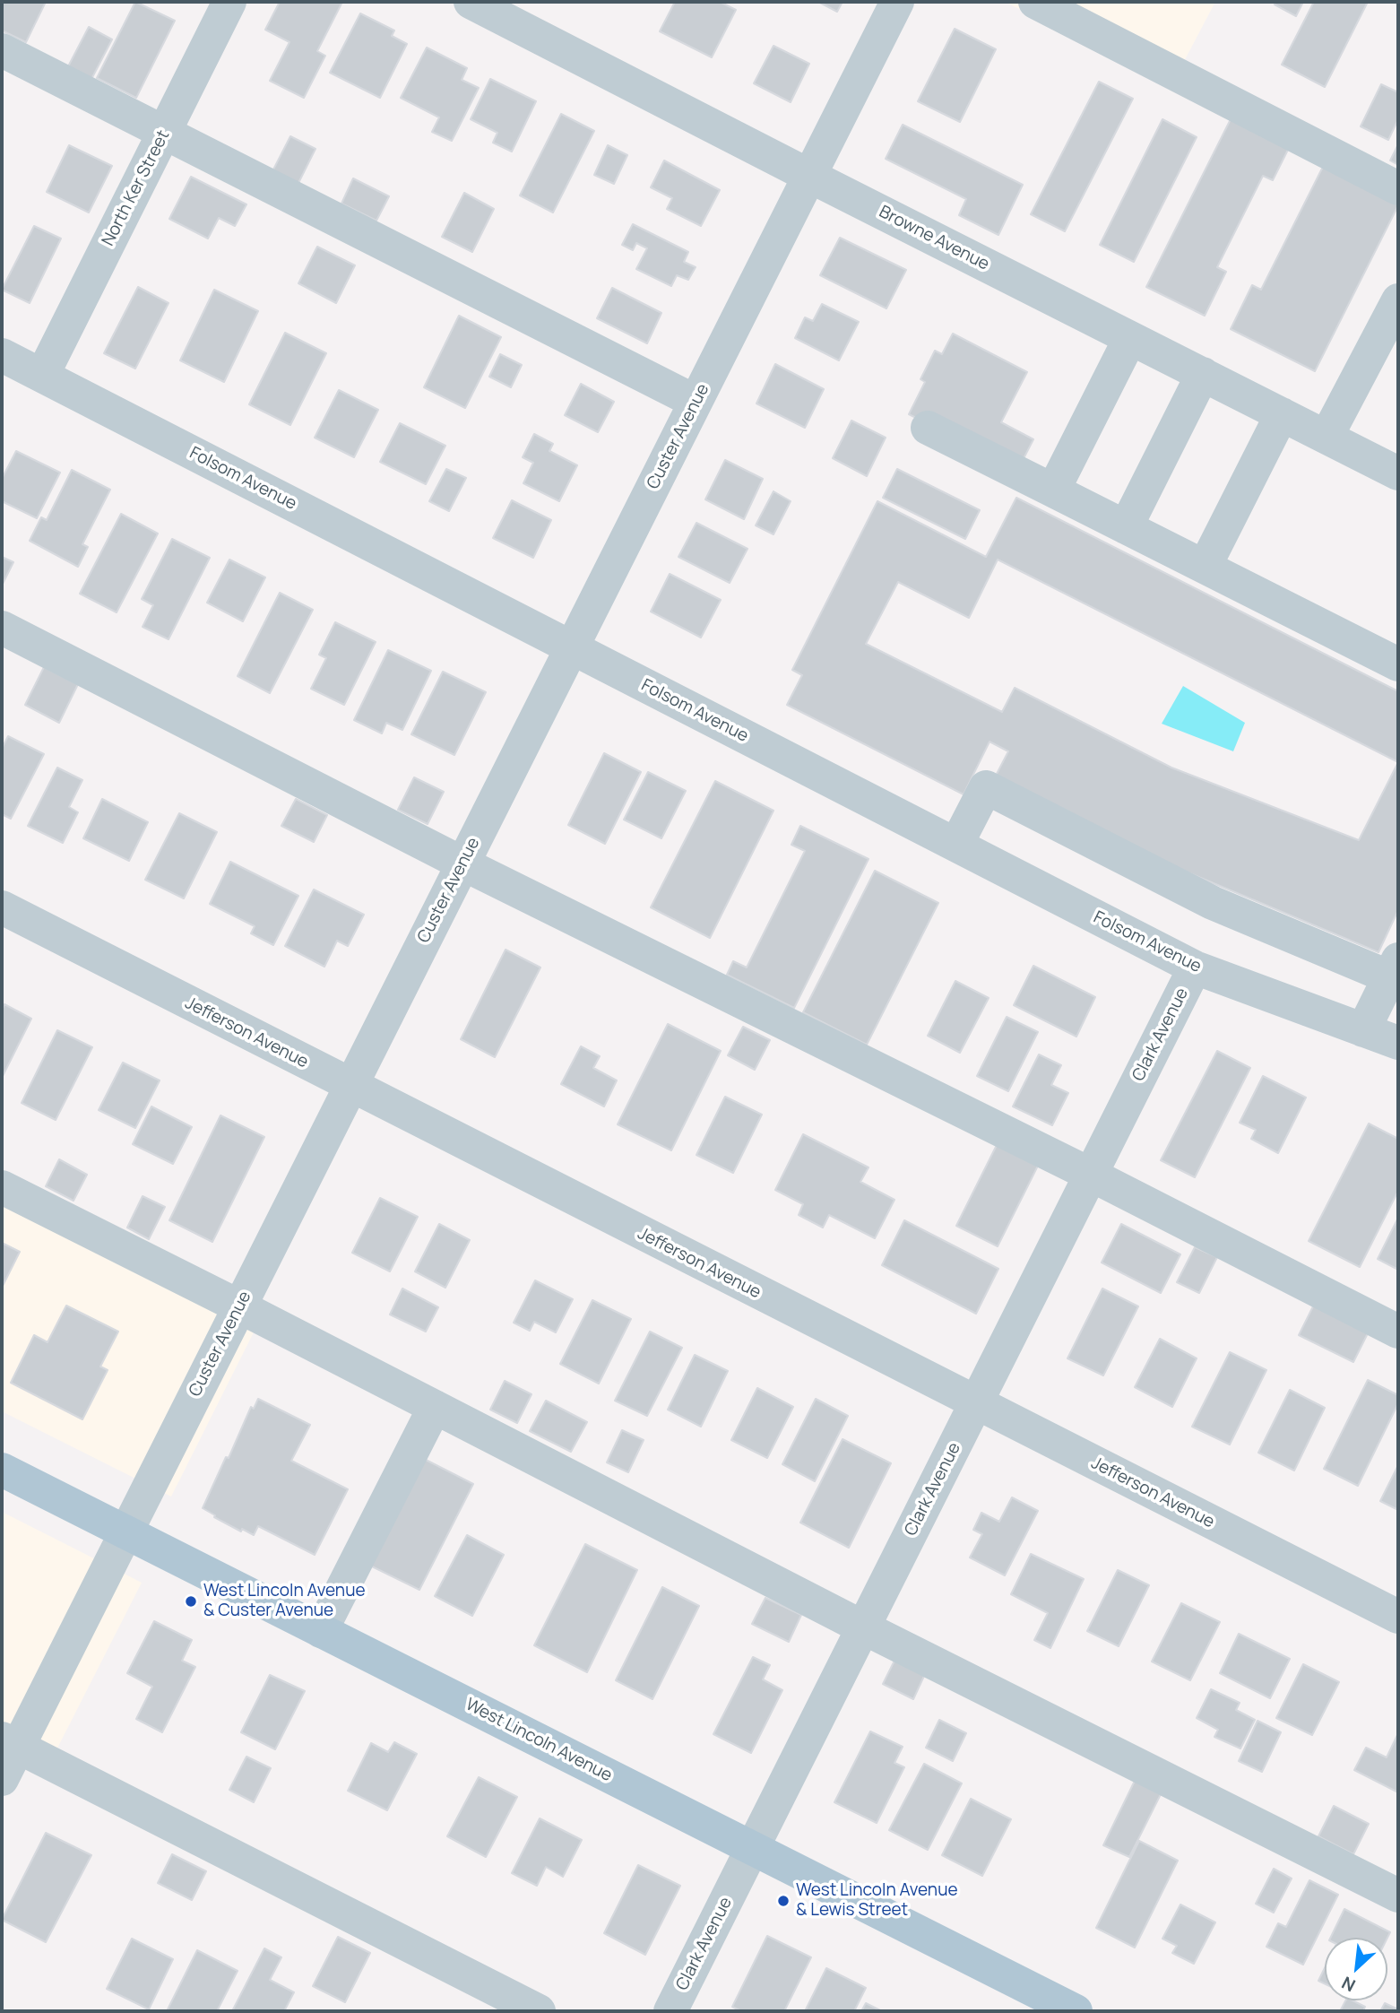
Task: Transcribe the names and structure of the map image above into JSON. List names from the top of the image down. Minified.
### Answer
{"streets":{"main road":["West Lincoln Avenue"],"street":["North Ker Street","Browne Avenue","Custer Avenue","Folsom Avenue","Jefferson Avenue","Clark Avenue"]},"crossings":[["North Ker Street","Folsom Avenue"],["Browne Avenue","Custer Avenue"],["Custer Avenue","Folsom Avenue"],["Custer Avenue","Jefferson Avenue"],["Custer Avenue","West Lincoln Avenue"],["Folsom Avenue","Clark Avenue"],["Jefferson Avenue","Clark Avenue"],["Clark Avenue","West Lincoln Avenue"]],"places":["West Lincoln Avenue & Custer Avenue","West Lincoln Avenue & Lewis Street"],"north":"bottom left"}
